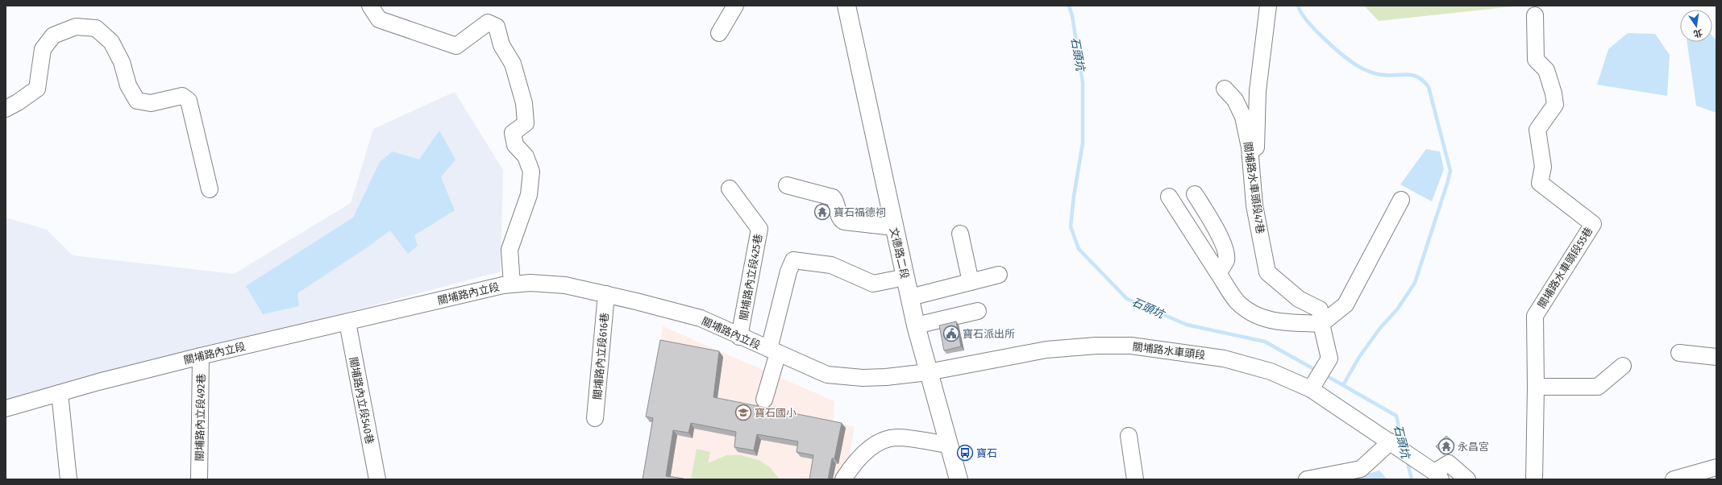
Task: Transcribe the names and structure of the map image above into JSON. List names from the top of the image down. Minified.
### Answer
{"streets":{"main road":["文德路二段"],"street":["關埔路水車頭段47巷","關埔路水車頭段55巷","關埔路內立段425巷","關埔路內立段","關埔路水車頭段","關埔路內立段616巷","關埔路內立段540巷","關埔路內立段492巷"]},"crossings":[["關埔路水車頭段47巷","關埔路水車頭段"],["文德路二段","關埔路內立段"],["文德路二段","關埔路水車頭段"],["關埔路內立段425巷","關埔路內立段"],["關埔路內立段","關埔路水車頭段"],["關埔路內立段","關埔路內立段616巷"],["關埔路內立段","關埔路內立段540巷"],["關埔路內立段","關埔路內立段492巷"]],"water":["石頭坑"],"places":{"temple":["寶石福德祠","永昌宮"],"public building":["寶石派出所"],"school or university":["寶石國小"],"bus stop":["寶石"]},"north":"bottom"}
